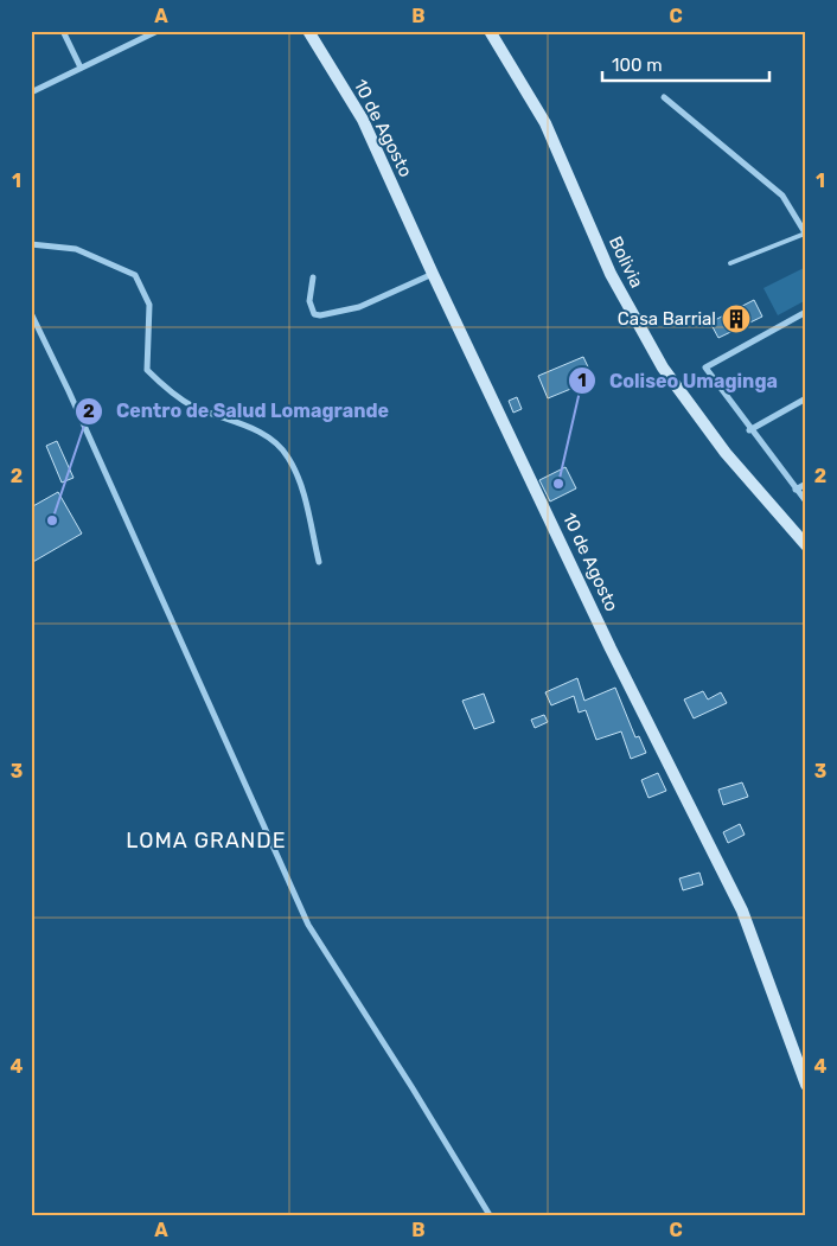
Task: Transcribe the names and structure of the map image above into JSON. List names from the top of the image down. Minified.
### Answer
{"streets":{"street":["10 de Agosto","Bolivia"]},"districts":["LOMA GRANDE"],"places":{"building":["Casa Barrial"],"other":["Coliseo Umaginga","Centro de Salud Lomagrande"]},"scale_bar":"100 m","grid":{"columns":["A","B","C"],"rows":["1","2","3","4"]}}
